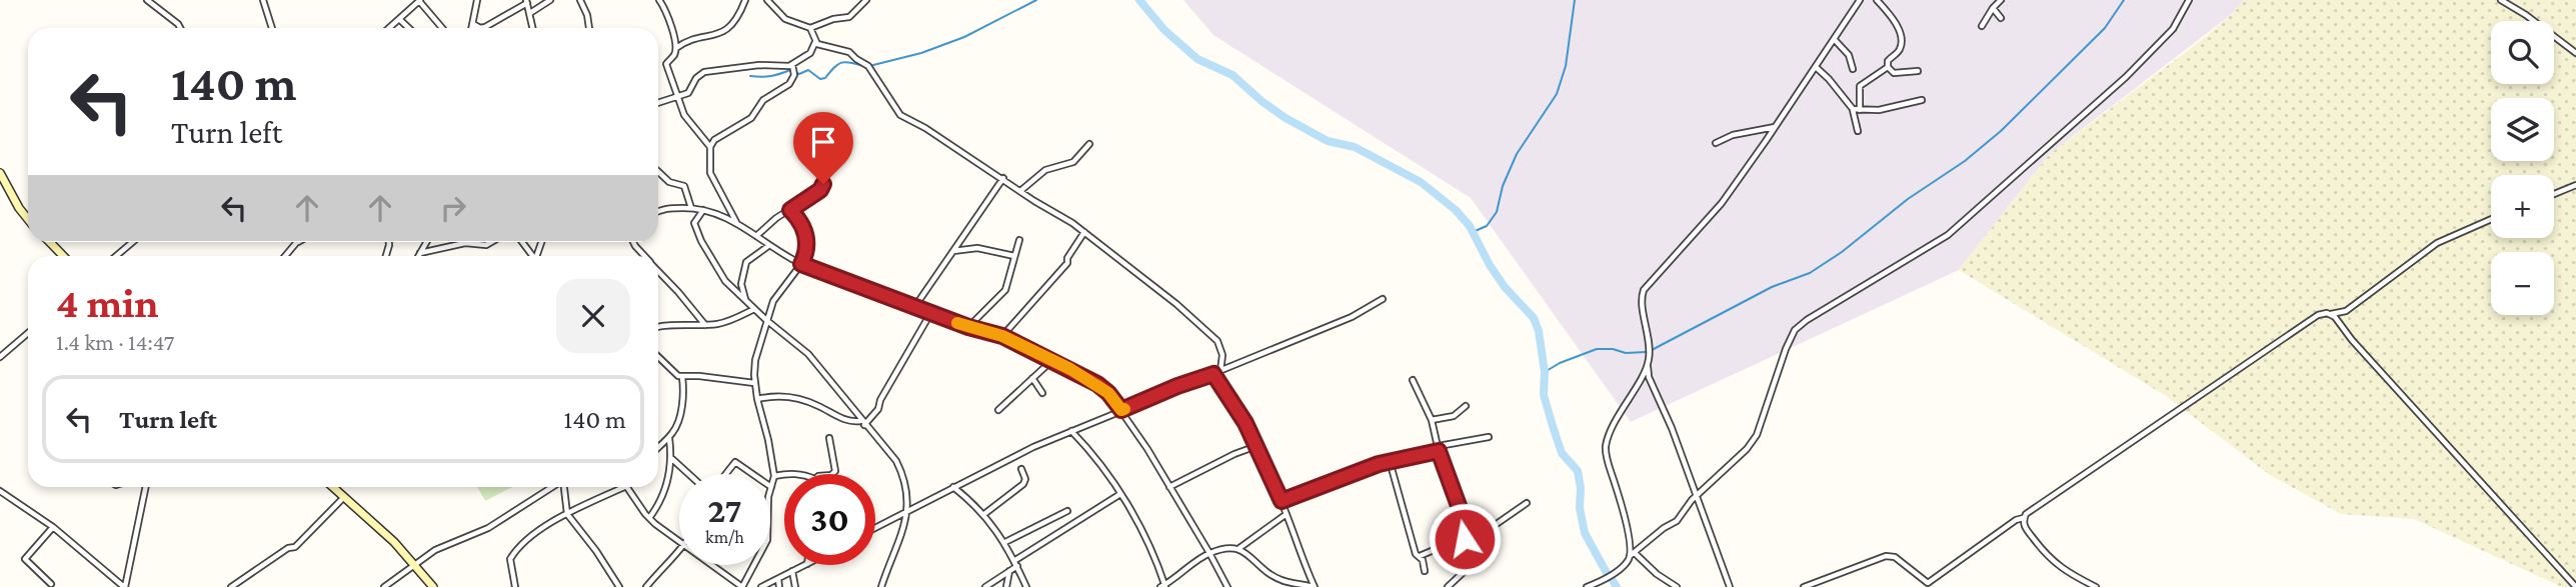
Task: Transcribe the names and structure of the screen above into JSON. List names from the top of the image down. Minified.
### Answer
{"page":{"map_buttons":["+","−"],"turn":["140 m","Turn left"],"heading":["4 min","1.4 km · 14:47"],"list":[{"name":"Turn left","value":"140 m"}],"speed":"27 km/h","limit":"30"}}
